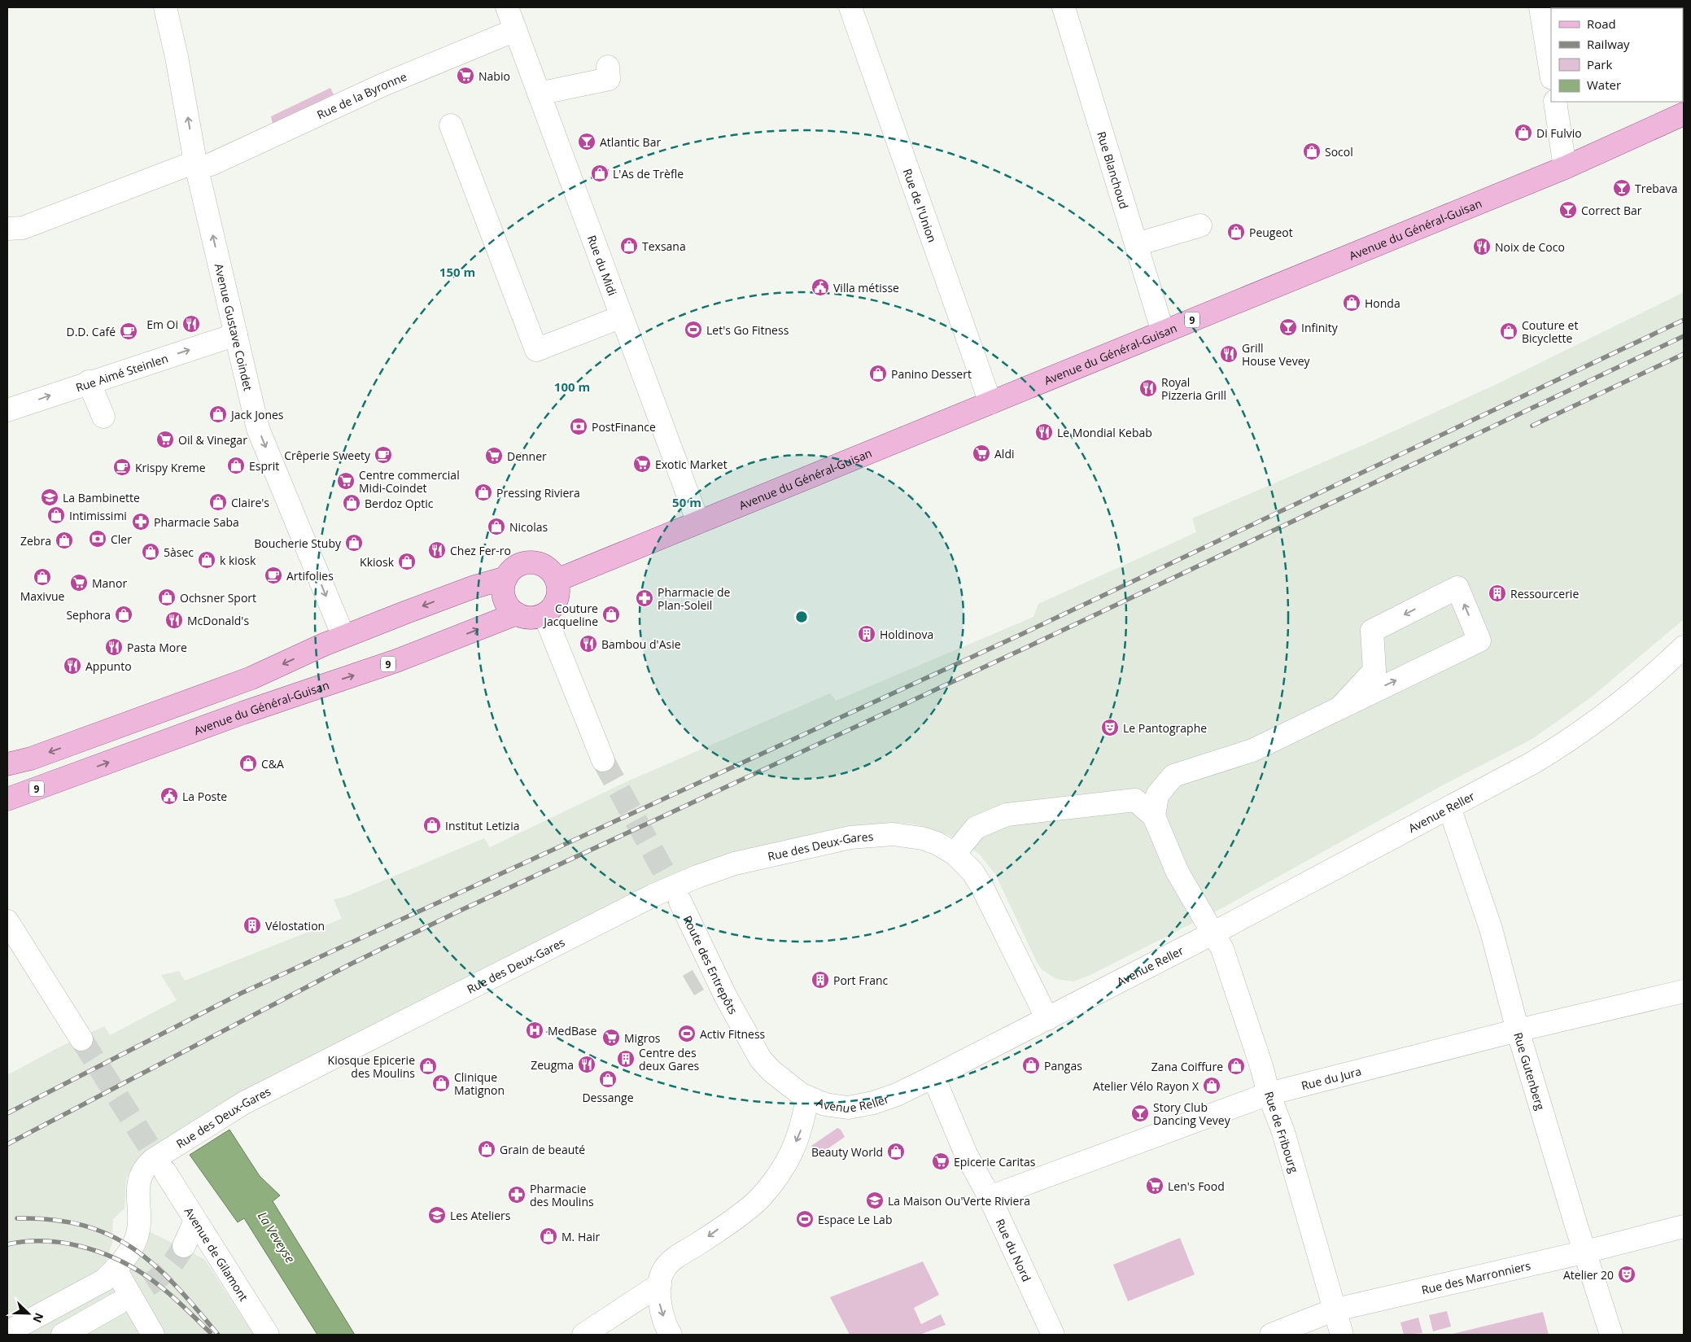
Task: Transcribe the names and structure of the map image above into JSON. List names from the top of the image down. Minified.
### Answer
{"streets":{"main road":["Avenue du Général-Guisan","9"],"street":["Rue de la Byronne","Rue Blanchoud","Rue de l'Union","Rue du Midi","Avenue Gustave Coindet","Rue Aimé Steinlen","Avenue Reller","Rue des Deux-Gares","Route des Entrepôts","Rue Gutenberg","Rue du Jura","Rue de Fribourg","Rue du Nord","Avenue de Gilamont","Rue des Marronniers"]},"crossings":[["Rue de la Byronne","Rue du Midi"],["Rue de la Byronne","Avenue Gustave Coindet"],["Rue Blanchoud","Avenue du Général-Guisan"],["Rue de l'Union","Avenue du Général-Guisan"],["Avenue du Général-Guisan","Rue du Midi"],["Avenue Gustave Coindet","Rue Aimé Steinlen"],["Avenue Reller","Rue des Deux-Gares"],["Avenue Reller","Route des Entrepôts"],["Avenue Reller","Rue Gutenberg"],["Avenue Reller","Rue de Fribourg"],["Avenue Reller","Rue du Nord"],["Rue Gutenberg","Rue du Jura"],["Rue Gutenberg","Rue des Marronniers"],["Rue du Jura","Rue de Fribourg"],["Rue du Jura","Rue du Nord"],["Rue de Fribourg","Rue des Marronniers"]],"one_way":["Rue Aimé Steinlen"],"water":["La Veveyse"],"places":{"supermarket":["Nabio","Oil & Vinegar","Aldi","Denner","Exotic Market","Centre commercial Midi-Coindet","Manor","Migros","Epicerie Caritas","Len's Food"],"shop":["Di Fulvio","Socol","L'As de Trèfle","Peugeot","Texsana","Honda","Couture et Bicyclette","Panino Dessert","Jack Jones","Esprit","Pressing Riviera","Claire's","Berdoz Optic","Intimissimi","Nicolas","Zebra","Boucherie Stuby","5àsec","k kiosk","Kkiosk","Maxivue","Ochsner Sport","Sephora","Couture Jacqueline","C&A","Institut Letizia","Pangas","Kiosque Epicerie des Moulins","Zana Coiffure","Dessange","Clinique Matignon","Atelier Vélo Rayon X","Grain de beauté","Beauty World","M. Hair"],"bar":["Atlantic Bar","Trebava","Correct Bar","Infinity","Story Club Dancing Vevey"],"restaurant":["Noix de Coco","Em Oi","Grill House Vevey","Royal Pizzeria Grill","Le Mondial Kebab","Chez Fer-ro","McDonald's","Bambou d'Asie","Pasta More","Appunto","Zeugma"],"public building":["Villa métisse","La Poste"],"sports":["Let's Go Fitness","Activ Fitness","Espace Le Lab"],"cafe":["D.D. Café","Crêperie Sweety","Krispy Kreme","Artifolies"],"bank":["PostFinance","Cler"],"school or university":["La Bambinette","La Maison Ou'Verte Riviera","Les Ateliers"],"pharmacy":["Pharmacie Saba","Pharmacie de Plan-Soleil","Pharmacie des Moulins"],"building":["Ressourcerie","Holdinova","Vélostation","Port Franc","Centre des deux Gares"],"theatre":["Le Pantographe","Atelier 20"],"hospital":["MedBase"]},"legend":["Road","Railway","Park","Water"],"north":"bottom right","rings":["150 m","100 m","50 m"]}
